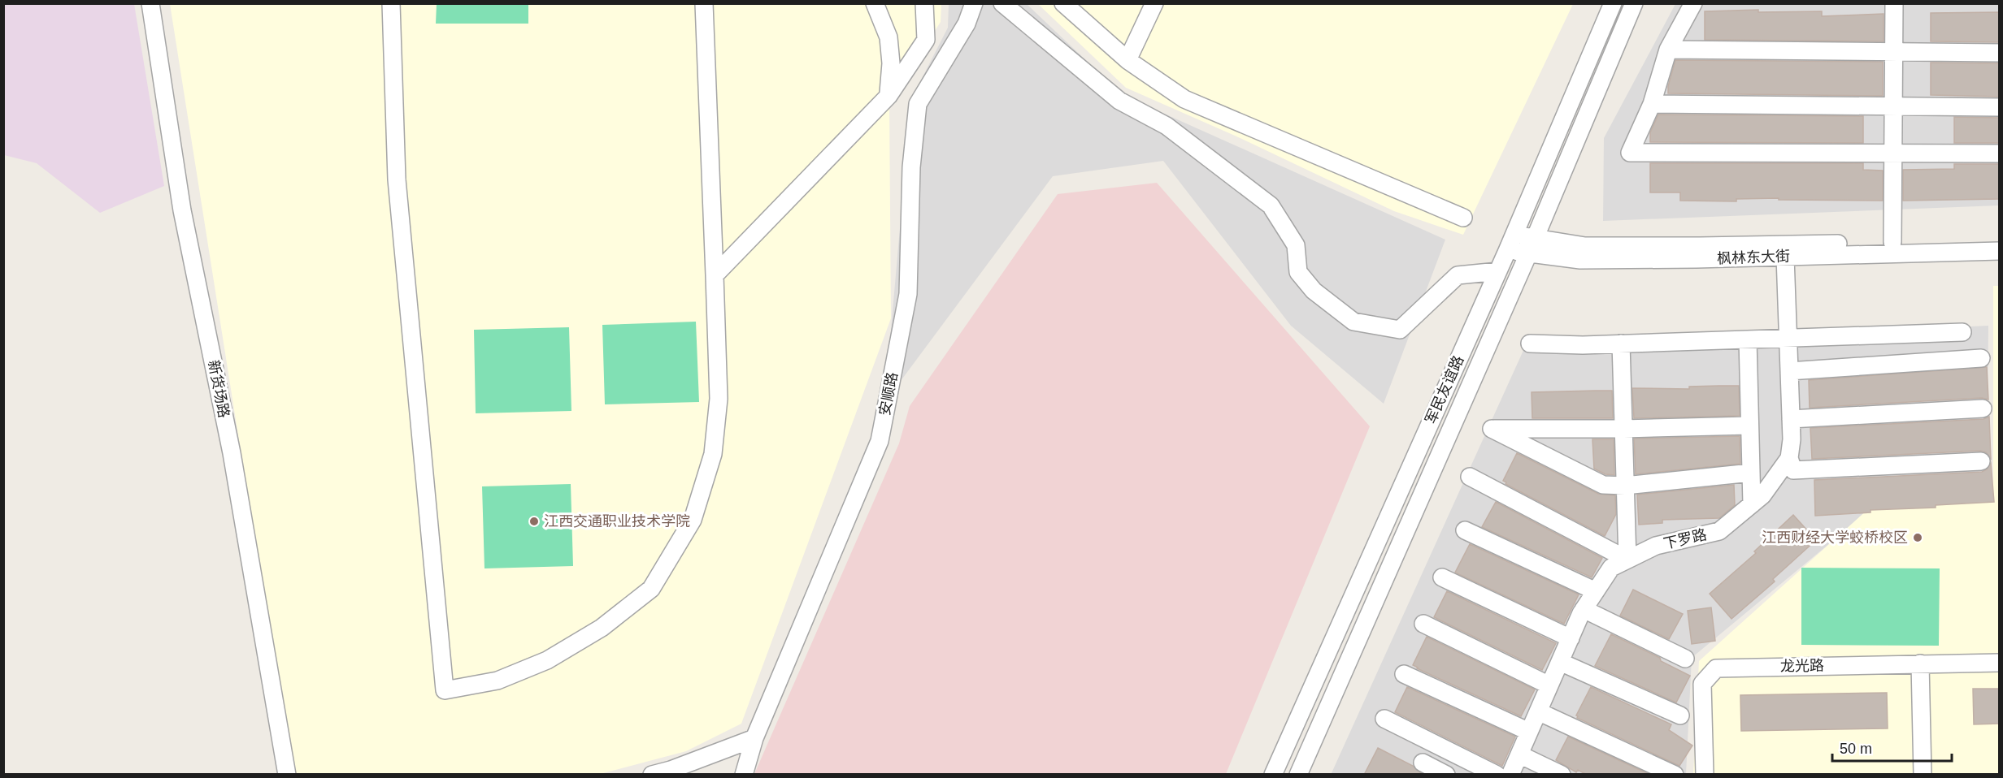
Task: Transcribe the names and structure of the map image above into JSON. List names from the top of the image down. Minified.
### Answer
{"streets":{"street":["枫林东大街","新货场路","军民友谊路","安顺路","下罗路","龙光路"]},"crossings":[["枫林东大街","军民友谊路"]],"places":["江西交通职业技术学院","江西财经大学蛟桥校区"],"scale_bar":"50 m"}
